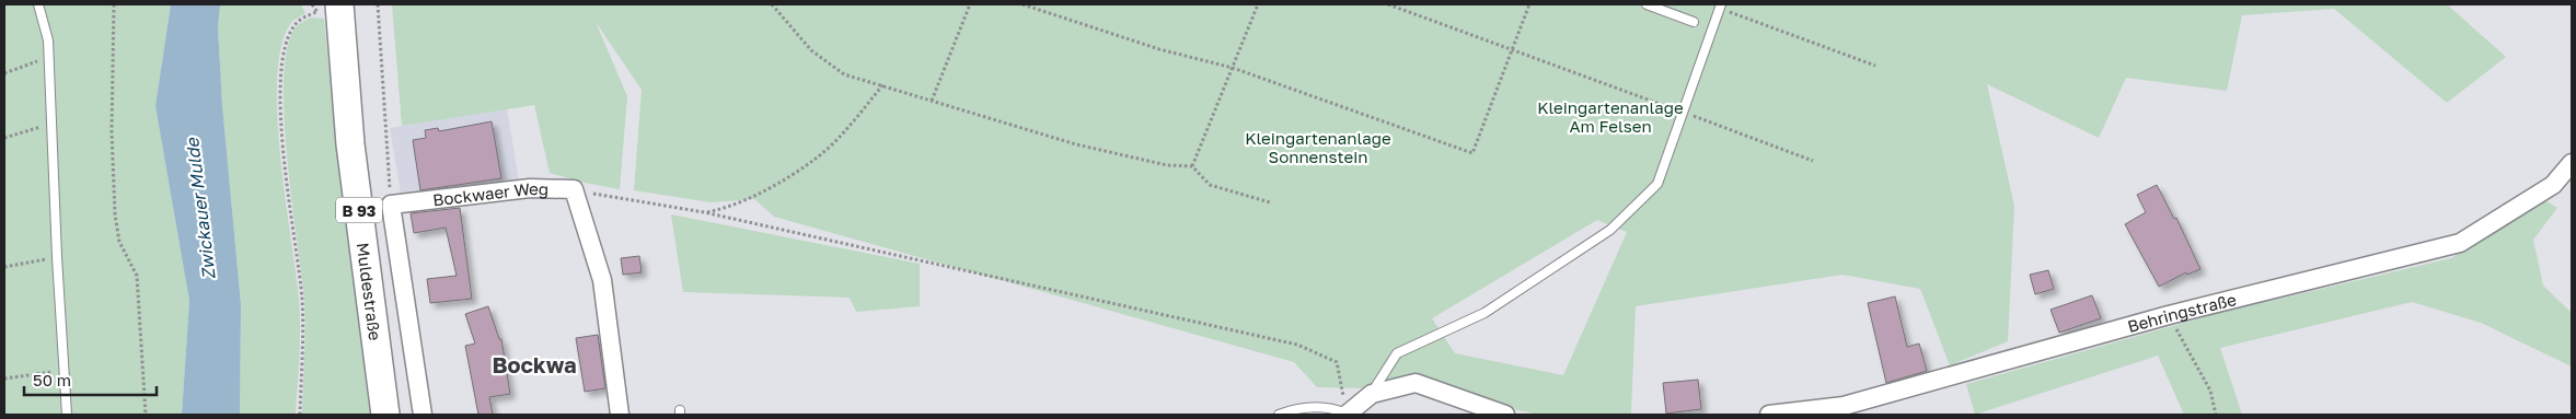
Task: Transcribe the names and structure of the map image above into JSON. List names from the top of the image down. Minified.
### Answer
{"streets":{"main road":["B 93","Muldestraße"],"street":["Bockwaer Weg","Behringstraße"]},"districts":["Bockwa"],"water":["Zwickauer Mulde"],"parks":["Kleingartenanlage Am Felsen","Kleingartenanlage Sonnenstein"],"scale_bar":"50 m"}
